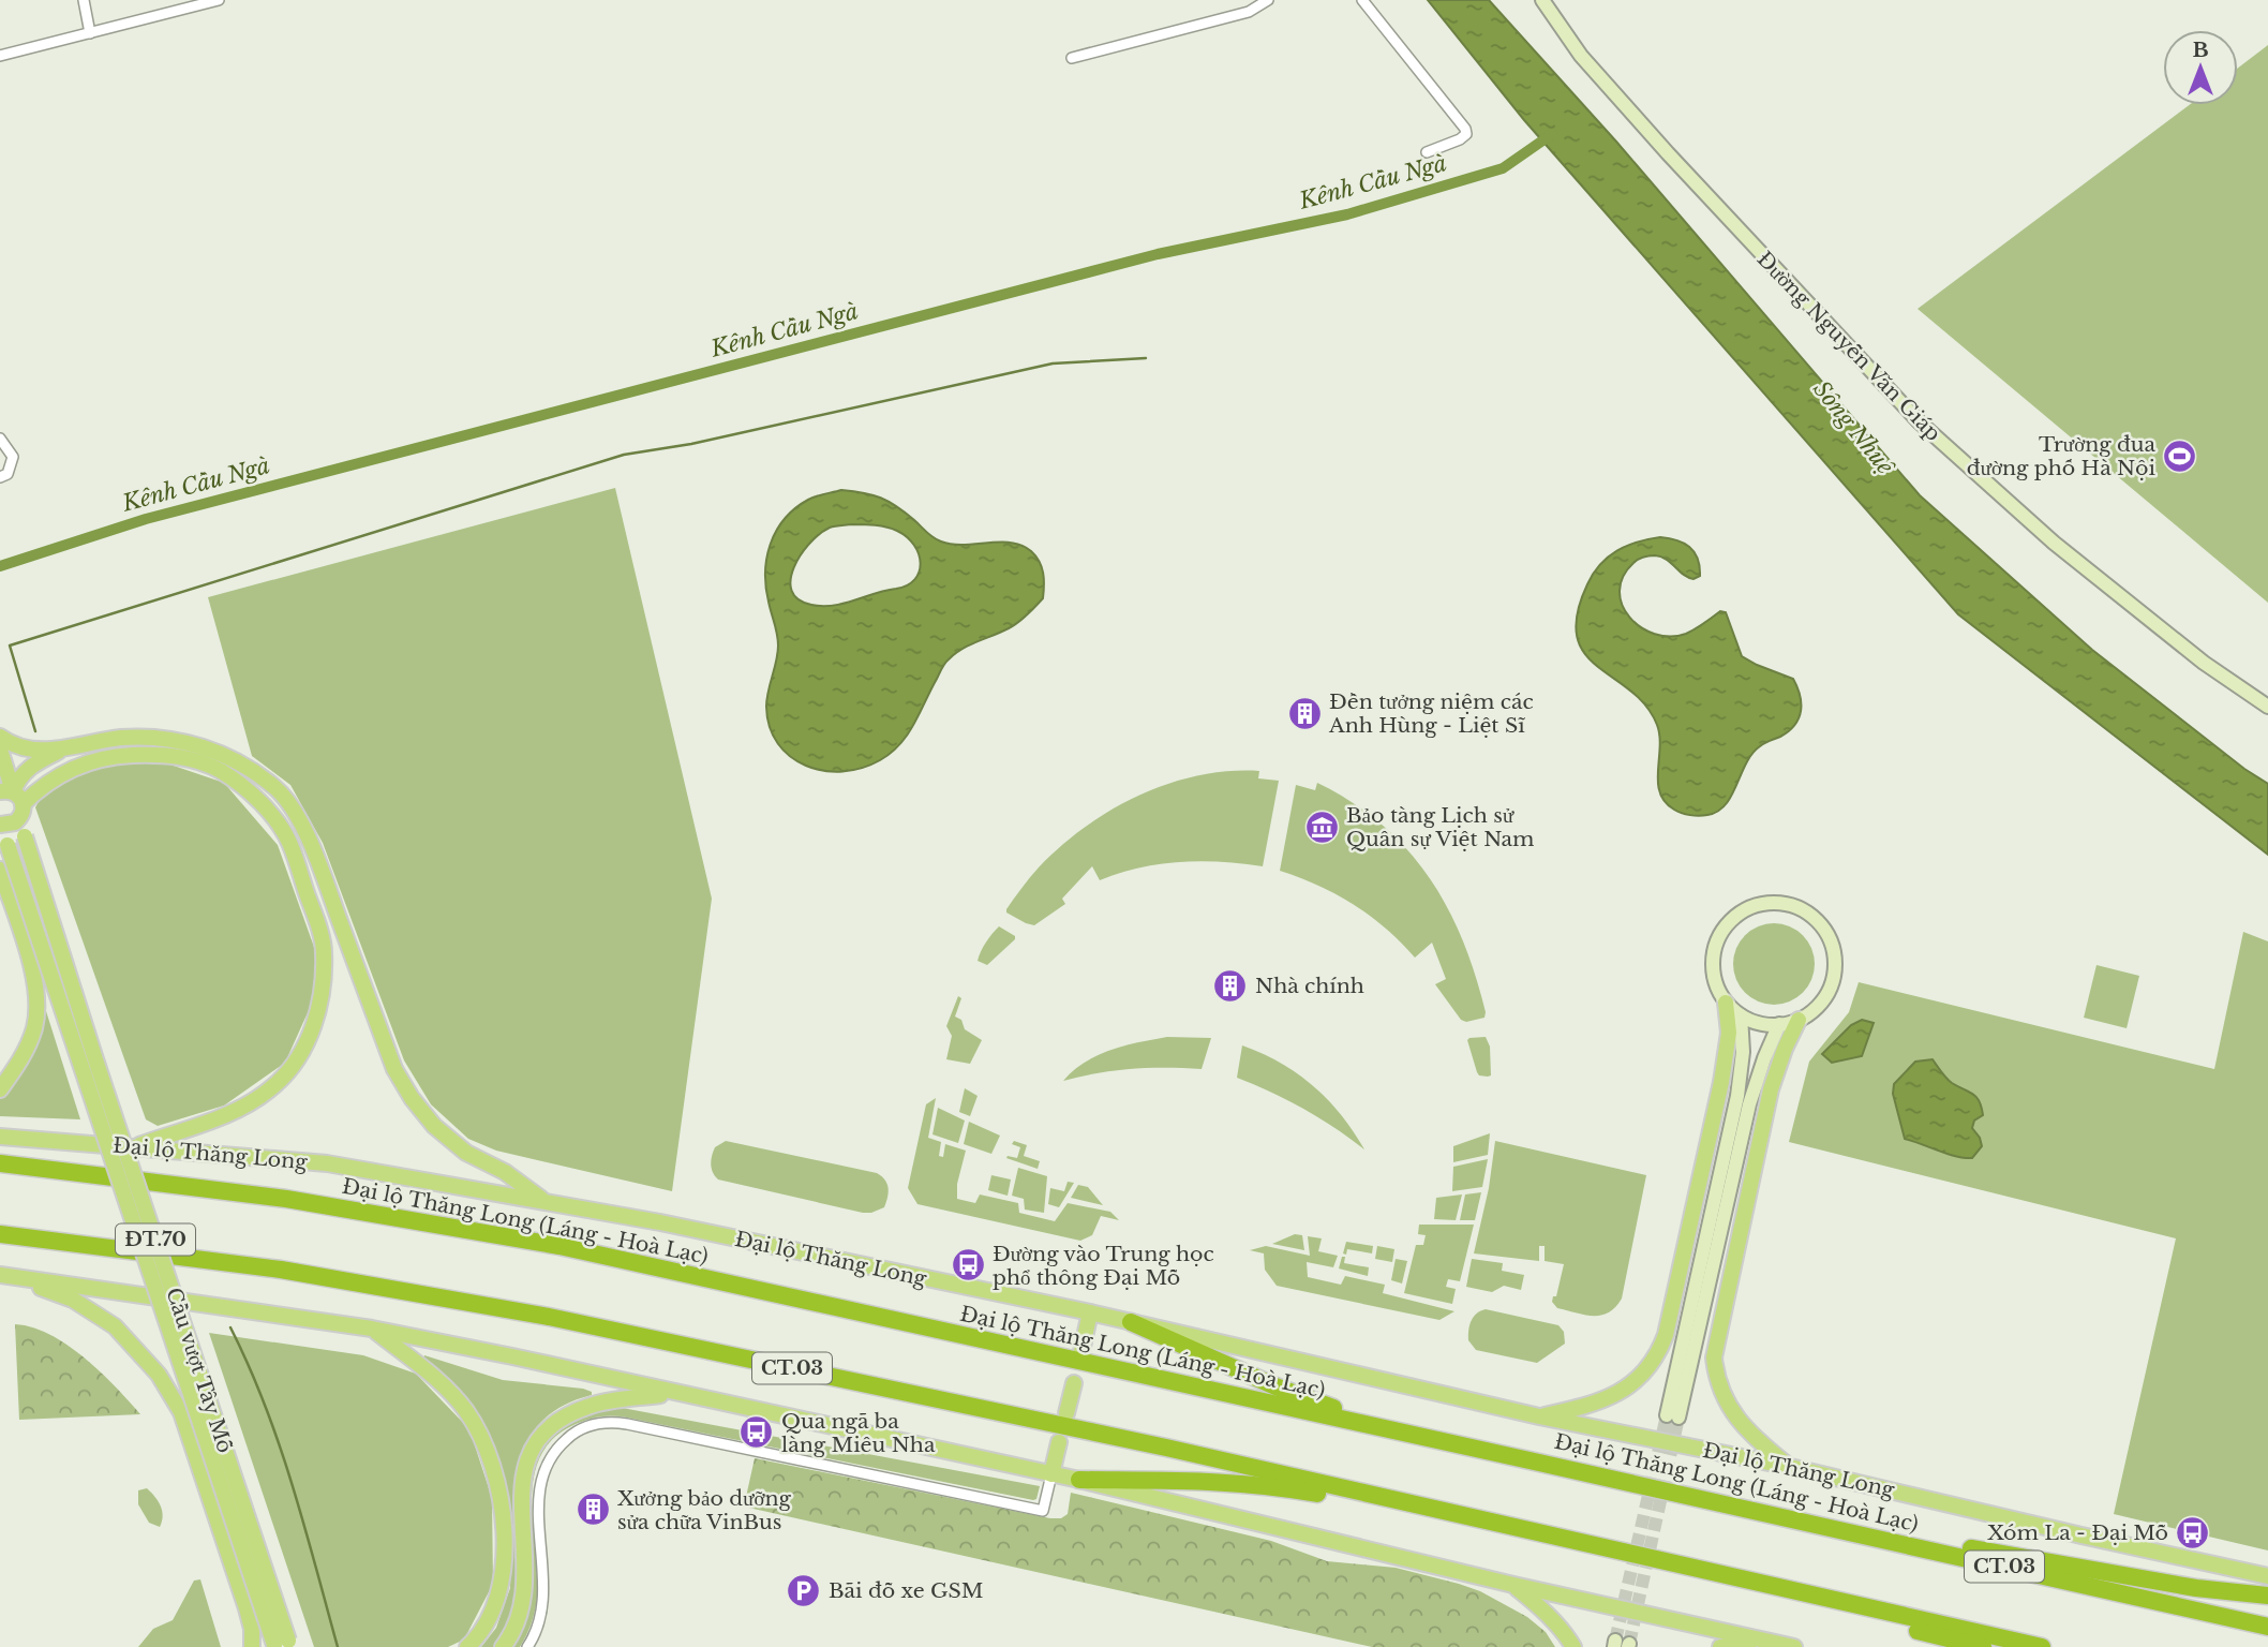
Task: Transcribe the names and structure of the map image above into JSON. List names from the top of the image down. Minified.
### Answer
{"streets":{"highway":["Đại lộ Thăng Long (Láng - Hoà Lạc)","CT.03"],"main road":["Đại lộ Thăng Long","ĐT.70","Cầu vượt Tây Mỗ"],"street":["Đường Nguyễn Văn Giáp"]},"crossings":[["ĐT.70","Cầu vượt Tây Mỗ"]],"water":["Kênh Cầu Ngà","Sông Nhuệ"],"places":{"sports":["Trường đua đường phố Hà Nội"],"building":["Đền tưởng niệm các Anh Hùng - Liệt Sĩ","Nhà chính","Xưởng bảo dưỡng sửa chữa VinBus"],"museum":["Bảo tàng Lịch sử Quân sự Việt Nam"],"bus stop":["Đường vào Trung học phổ thông Đại Mỗ","Qua ngã ba làng Miêu Nha","Xóm La - Đại Mỗ"],"parking":["Bãi đỗ xe GSM"]},"north":"top"}
